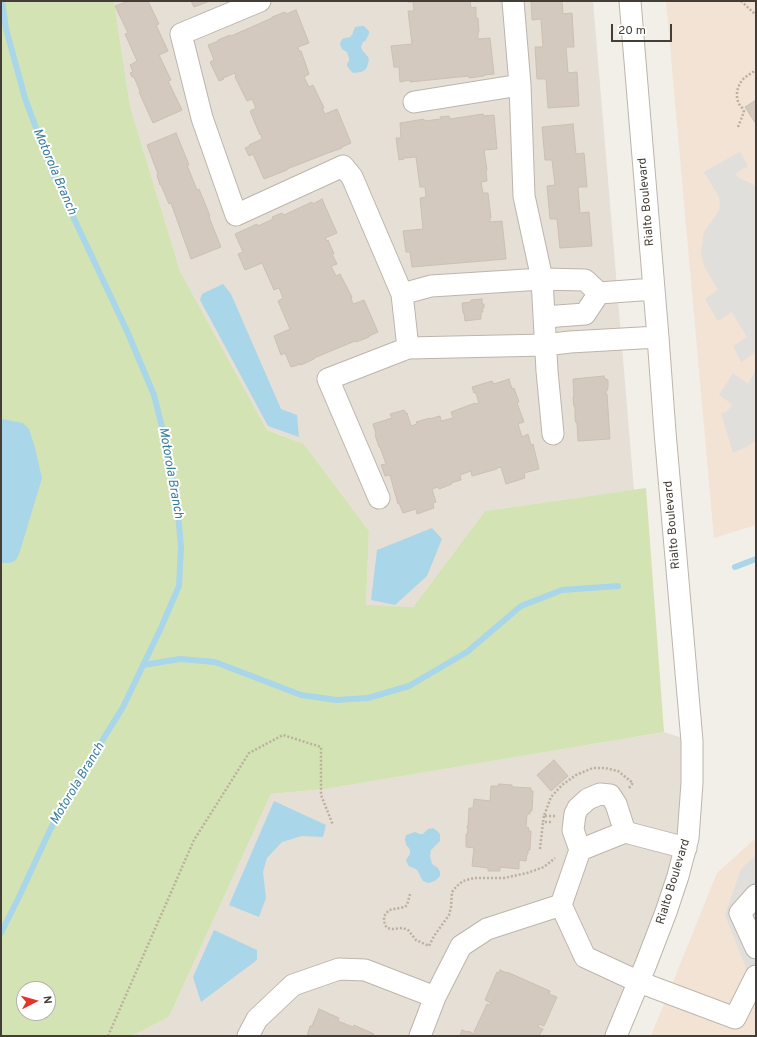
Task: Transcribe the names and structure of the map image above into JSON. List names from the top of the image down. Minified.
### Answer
{"streets":{"street":["Rialto Boulevard"]},"water":["Motorola Branch"],"scale_bar":"20 m","north":"right"}
